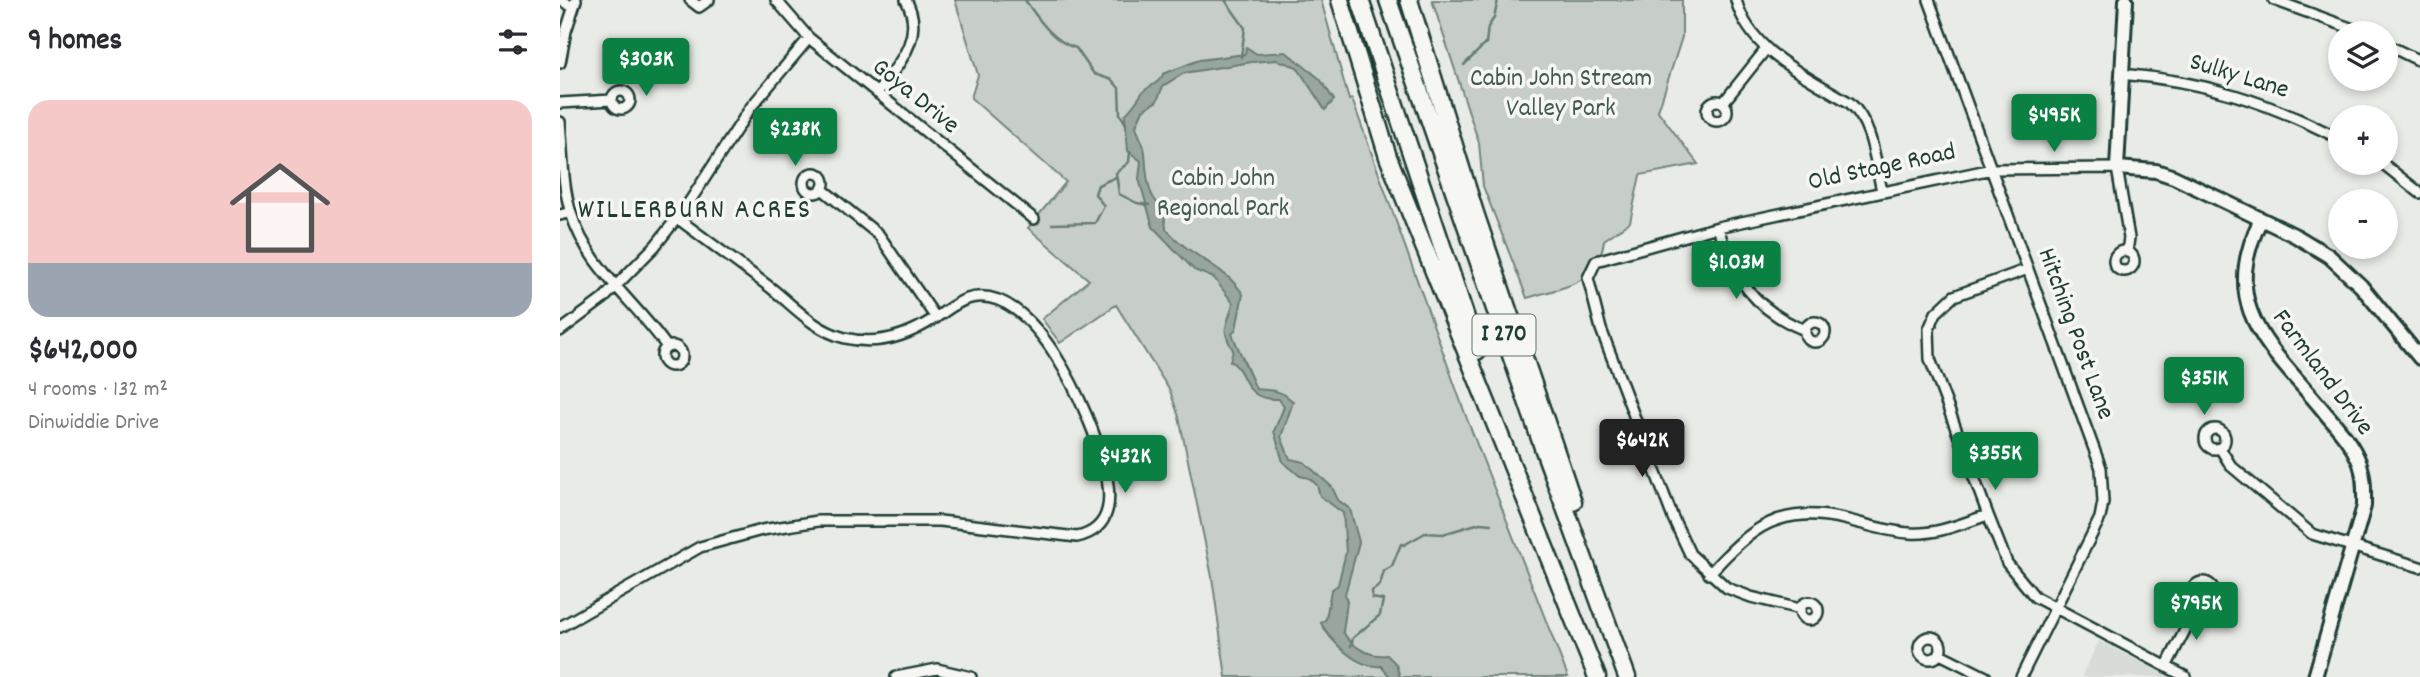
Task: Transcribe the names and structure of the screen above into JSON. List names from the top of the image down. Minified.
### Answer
{"streets":{"highway":["I 270"],"street":["Sulky Lane","Goya Drive","Old Stage Road","Hitching Post Lane","Farmland Drive"]},"crossings":[["Old Stage Road","Hitching Post Lane"],["Old Stage Road","Farmland Drive"]],"districts":["WILLERBURN ACRES"],"parks":["Cabin John Stream Valley Park","Cabin John Regional Park"],"page":{"heading":"9 homes","map_buttons":["+","−"],"price":["$303K","$495K","$238K","$1.03M","$351K","$642K","$355K","$432K","$795K"],"list":[{"name":"$642,000","note":"4 rooms · 132 m² · Dinwiddie Drive"}]}}
